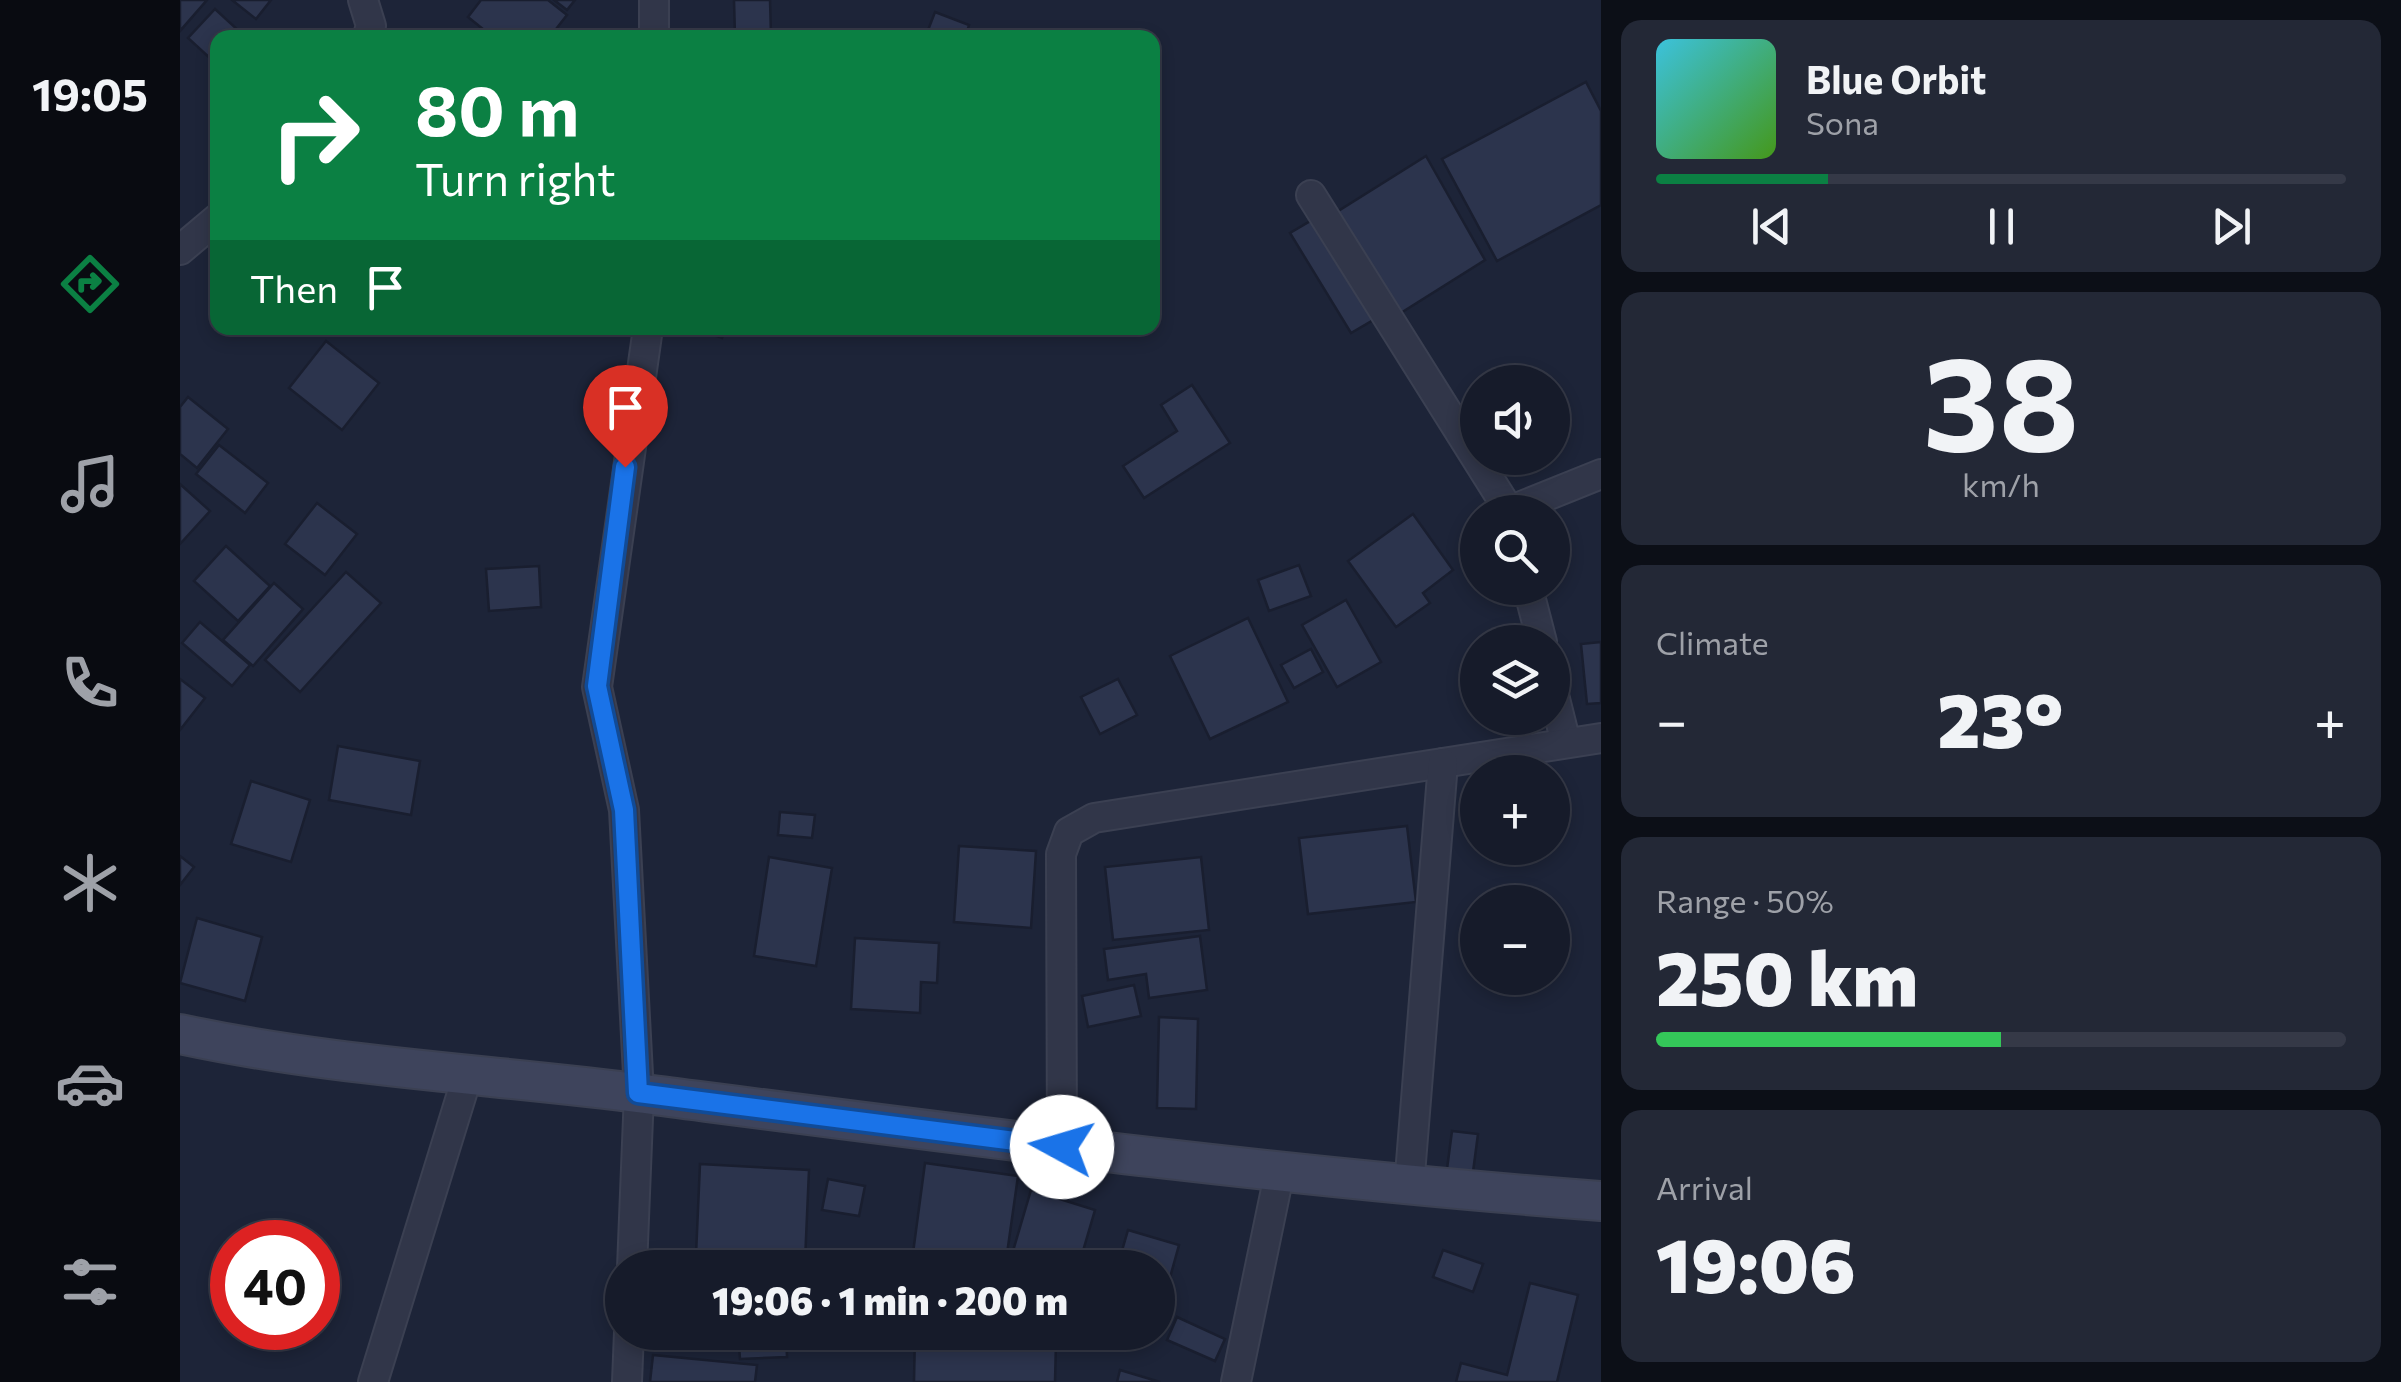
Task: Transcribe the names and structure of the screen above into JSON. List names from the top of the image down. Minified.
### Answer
{"page":{"tabs":"19:05","turn":["80 m","Turn right"],"song":["Blue Orbit","Sona"],"then":"Then","tile":[["38","km/h"],"Climate",["Range · 50%","250 km"],["Arrival","19:06"]],"map_buttons":["+","−"],"heat":["−","23°","+"],"limit":"40","trip":"19:06 · 1 min · 200 m"}}
